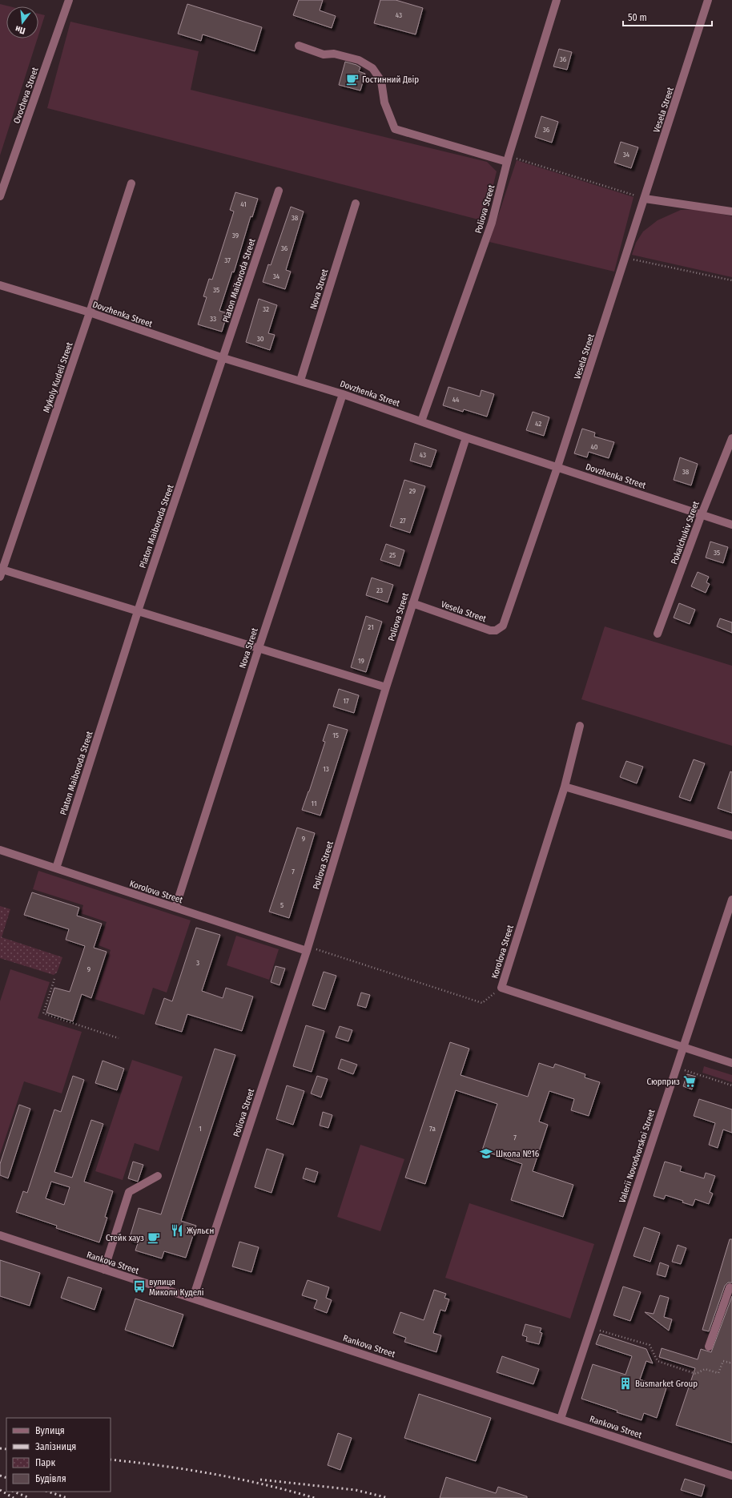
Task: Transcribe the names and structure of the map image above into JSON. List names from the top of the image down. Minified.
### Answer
{"streets":{"street":["Ovocheva Street","Vesela Street","Poliova Street","Platon Maiboroda Street","Nova Street","Dovzhenka Street","Mykoly Kudeli Street","Pokalchukiv Street","Korolova Street","Valerii Novodvorskoi Street","Rankova Street"]},"crossings":[["Vesela Street","Poliova Street"],["Vesela Street","Dovzhenka Street"],["Poliova Street","Dovzhenka Street"],["Poliova Street","Korolova Street"],["Poliova Street","Rankova Street"],["Platon Maiboroda Street","Dovzhenka Street"],["Platon Maiboroda Street","Korolova Street"],["Nova Street","Dovzhenka Street"],["Nova Street","Korolova Street"],["Dovzhenka Street","Mykoly Kudeli Street"],["Dovzhenka Street","Pokalchukiv Street"],["Korolova Street","Valerii Novodvorskoi Street"],["Valerii Novodvorskoi Street","Rankova Street"]],"places":{"cafe":["Гостинний Двір","Стейк хауз"],"supermarket":["Сюрприз"],"school or university":["Школа №16"],"restaurant":["Жульєн"],"bus stop":["вулиця Миколи Куделі"],"building":["Busmarket Group"]},"house_numbers":["43","36","36","34","41","38","39","36","37","34","35","32","33","30","44","42","40","43","38","29","27","35","25","23","21","19","17","15","13","11","9","7","5","3","9","1","7а","7"],"legend":["Вулиця","Залізниця","Парк","Будівля"],"scale_bar":"50 m","north":"bottom"}
